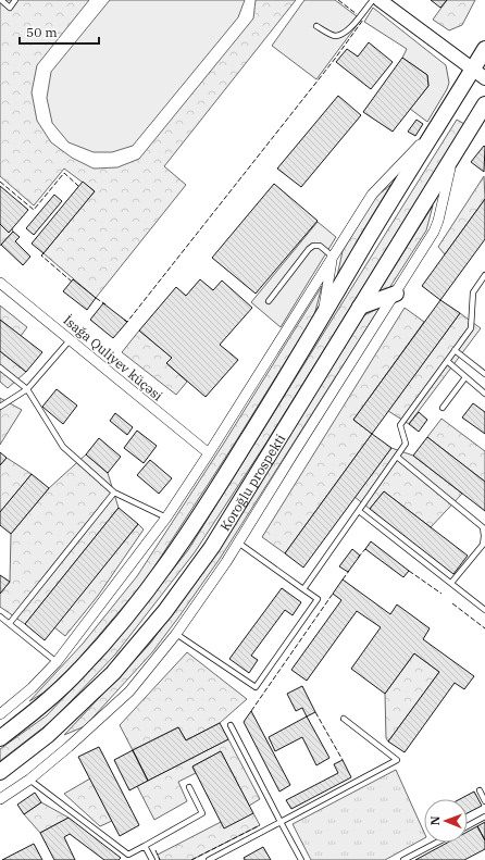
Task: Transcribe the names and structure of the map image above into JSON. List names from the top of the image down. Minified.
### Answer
{"streets":{"main road":["Koroğlu prospekti"],"street":["İsağa Quliyev küçəsi"]},"scale_bar":"50 m","north":"left"}
